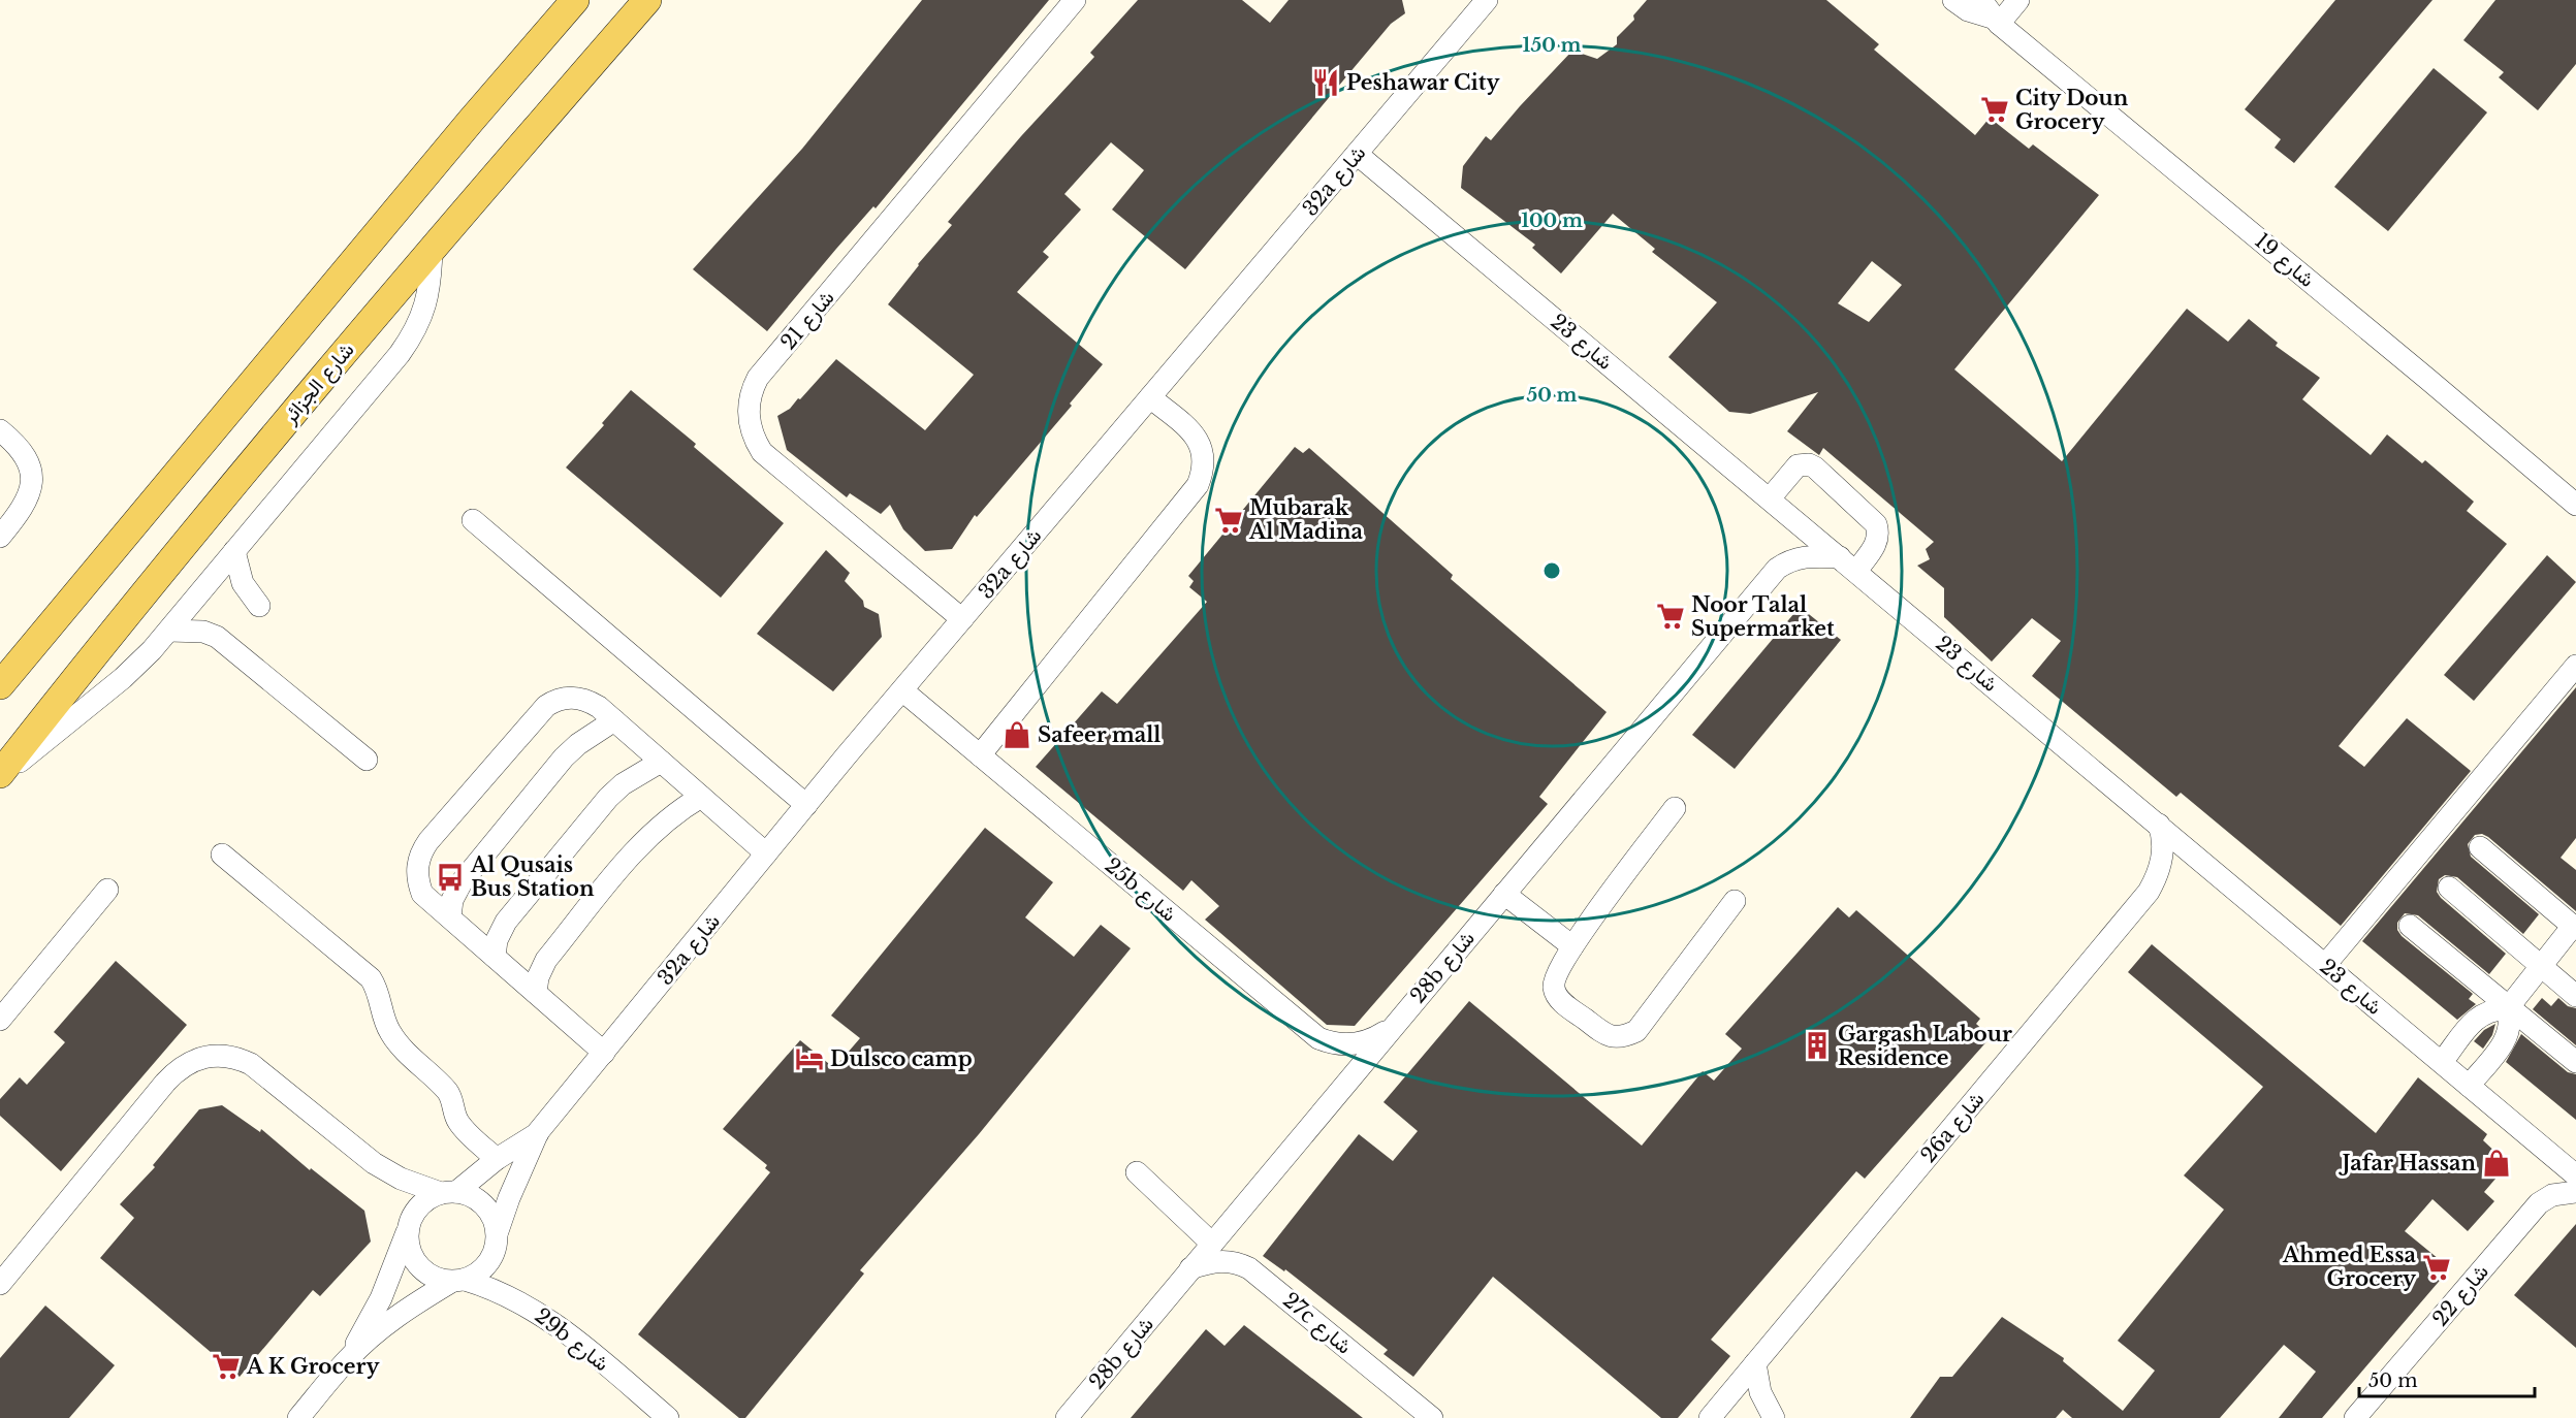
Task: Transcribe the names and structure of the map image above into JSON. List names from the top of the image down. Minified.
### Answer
{"streets":{"main road":["شارع الجزائر"],"street":["32a شارع","شارع 19","شارع 21","شارع 23","25b شارع","28b شارع","26a شارع","شارع 22","27c شارع","29b شارع"]},"crossings":[["32a شارع","شارع 21"],["32a شارع","شارع 23"],["32a شارع","25b شارع"],["32a شارع","29b شارع"],["شارع 23","28b شارع"],["شارع 23","26a شارع"],["25b شارع","28b شارع"],["28b شارع","27c شارع"]],"places":{"restaurant":["Peshawar City"],"supermarket":["City Doun Grocery","Mubarak Al Madina","Noor Talal Supermarket","Ahmed Essa Grocery","A K Grocery"],"shop":["Safeer mall","Jafar Hassan"],"bus stop":["Al Qusais Bus Station"],"building":["Gargash Labour Residence"],"hotel":["Dulsco camp"]},"scale_bar":"50 m","rings":["150 m","100 m","50 m"]}
